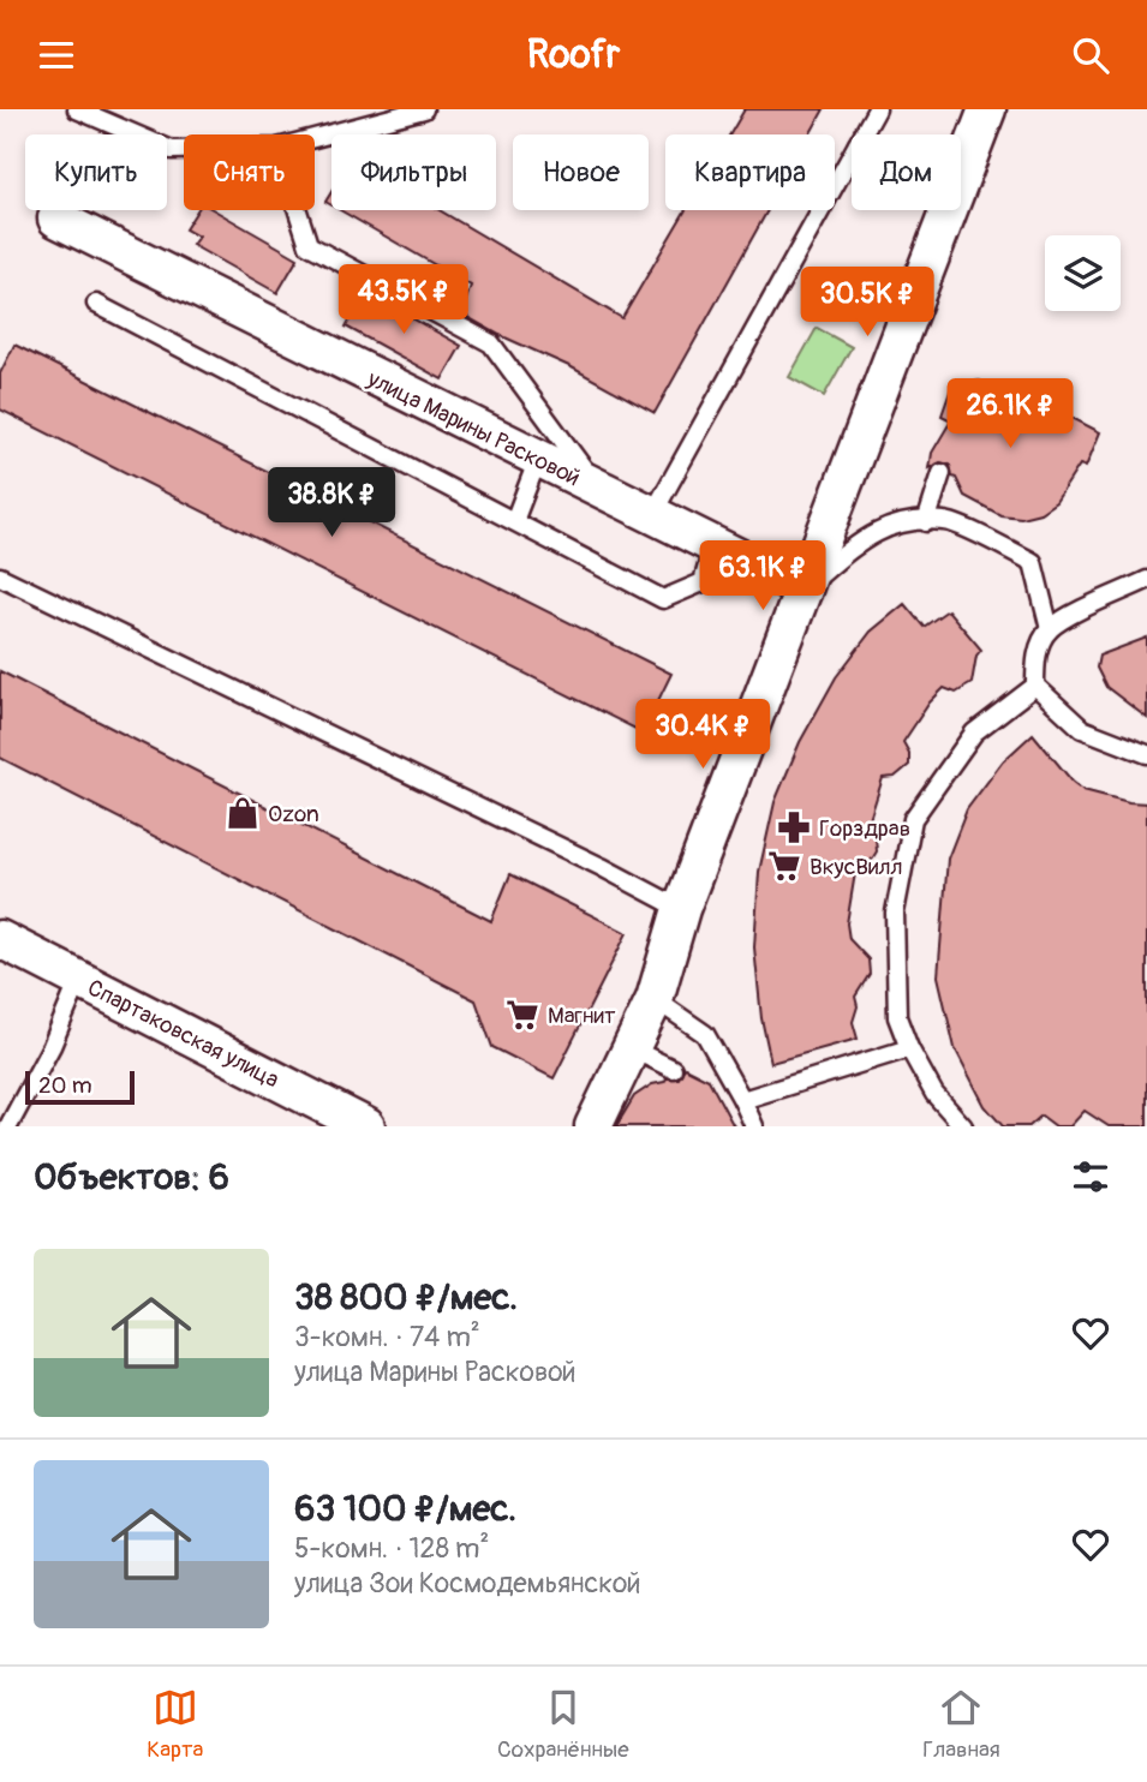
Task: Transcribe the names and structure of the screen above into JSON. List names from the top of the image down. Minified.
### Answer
{"streets":{"street":["улица Марины Расковой","Спартаковская улица"]},"places":{"shop":["Ozon"],"pharmacy":["Горздрав"],"supermarket":["ВкусВилл","Магнит"]},"scale_bar":"20 m","page":{"header":"Roofr","chip":["Купить","Снять","Фильтры","Новое","Квартира","Дом"],"price":["43.5K ₽","30.5K ₽","26.1K ₽","38.8K ₽","63.1K ₽","30.4K ₽"],"scale":"20 m","heading":"Объектов: 6","list":[{"name":"38 800 ₽/мес.","note":"3-комн. · 74 m² · улица Марины Расковой"},{"name":"63 100 ₽/мес.","note":"5-комн. · 128 m² · улица Зои Космодемьянской"}],"tabs":["Карта","Сохранённые","Главная"]}}
